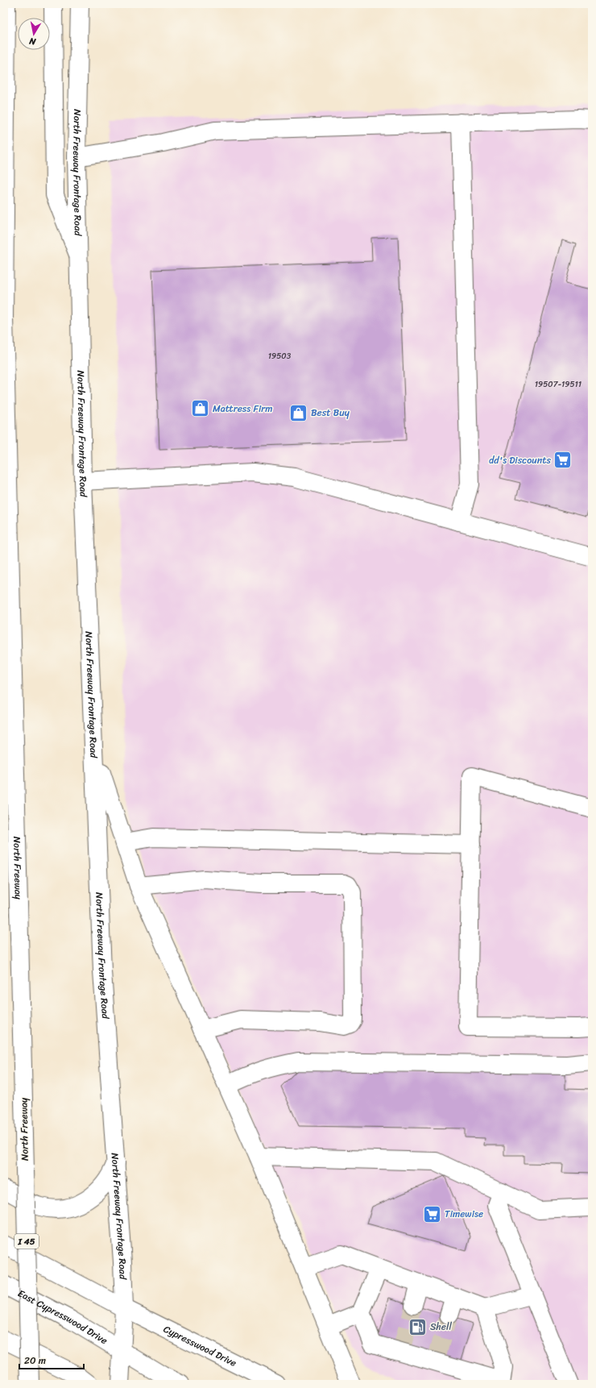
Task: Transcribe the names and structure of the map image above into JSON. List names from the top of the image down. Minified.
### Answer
{"streets":{"main road":["North Freeway Frontage Road","North Freeway","I 45","East Cypresswood Drive","Cypresswood Drive"]},"crossings":[["North Freeway Frontage Road","East Cypresswood Drive"],["North Freeway Frontage Road","Cypresswood Drive"]],"places":{"shop":["Mattress Firm","Best Buy"],"supermarket":["dd's Discounts","Timewise"],"fuel station":["Shell"]},"house_numbers":["19503","19507-19511"],"scale_bar":"20 m","north":"bottom"}
